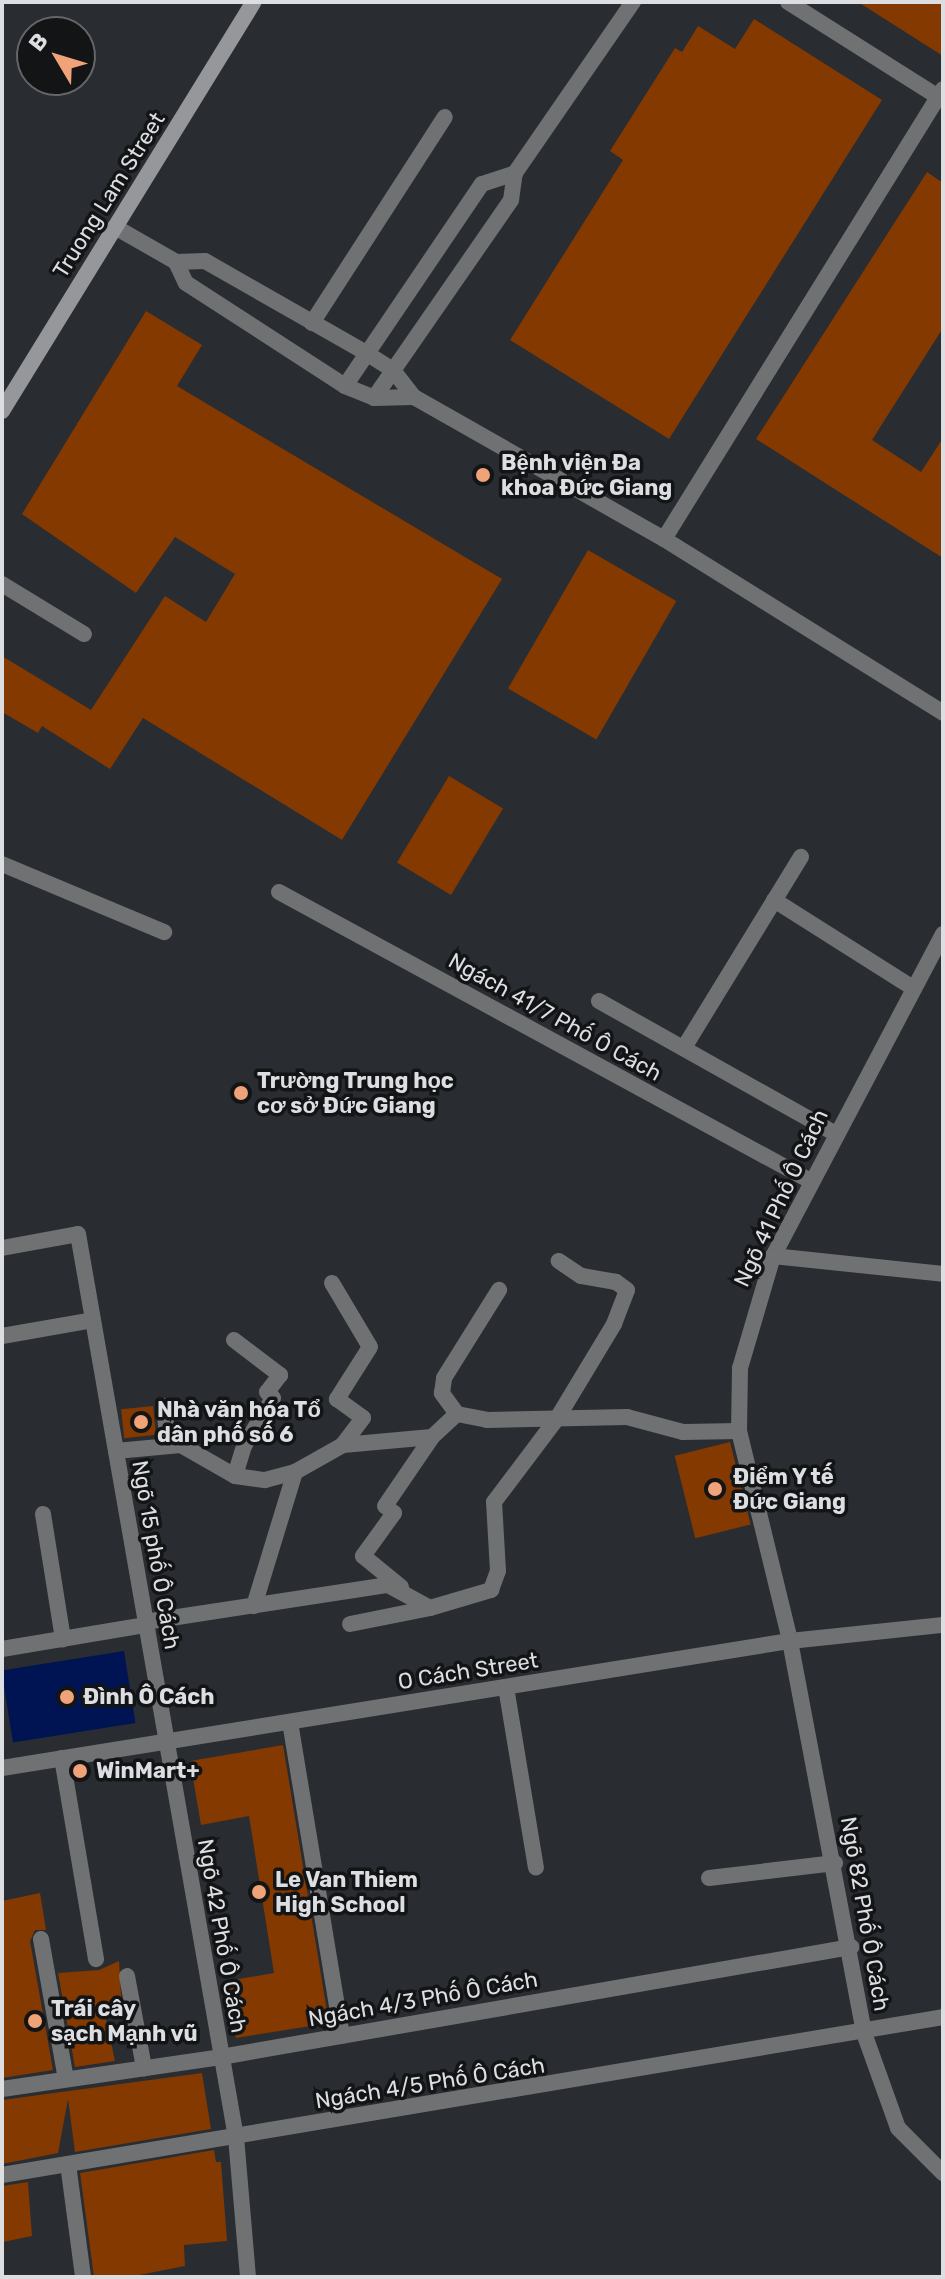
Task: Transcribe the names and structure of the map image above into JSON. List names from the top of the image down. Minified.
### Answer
{"streets":{"main road":["Truong Lam Street"],"street":["Ngách 41/7 Phố Ô Cách","Ngõ 41 Phố Ô Cách","Ngõ 15 phố Ô Cách","O Cách Street","Ngõ 82 Phố Ô Cách","Ngõ 42 Phố Ô Cách","Ngách 4/3 Phố Ô Cách","Ngách 4/5 Phố Ô Cách"]},"crossings":[["Ngách 41/7 Phố Ô Cách","Ngõ 41 Phố Ô Cách"],["Ngõ 41 Phố Ô Cách","O Cách Street"],["Ngõ 41 Phố Ô Cách","Ngõ 82 Phố Ô Cách"],["Ngõ 15 phố Ô Cách","O Cách Street"],["Ngõ 15 phố Ô Cách","Ngõ 42 Phố Ô Cách"],["O Cách Street","Ngõ 82 Phố Ô Cách"],["O Cách Street","Ngõ 42 Phố Ô Cách"],["Ngõ 82 Phố Ô Cách","Ngách 4/3 Phố Ô Cách"],["Ngõ 82 Phố Ô Cách","Ngách 4/5 Phố Ô Cách"],["Ngõ 42 Phố Ô Cách","Ngách 4/3 Phố Ô Cách"],["Ngõ 42 Phố Ô Cách","Ngách 4/5 Phố Ô Cách"]],"places":["Bệnh viện Đa khoa Đức Giang","Trường Trung học cơ sở Đức Giang","Nhà văn hóa Tổ dân phố số 6","Điểm Y tế Đức Giang","Đình Ô Cách","WinMart+","Le Van Thiem High School","Trái cây sạch Mạnh vũ"],"north":"top left"}
